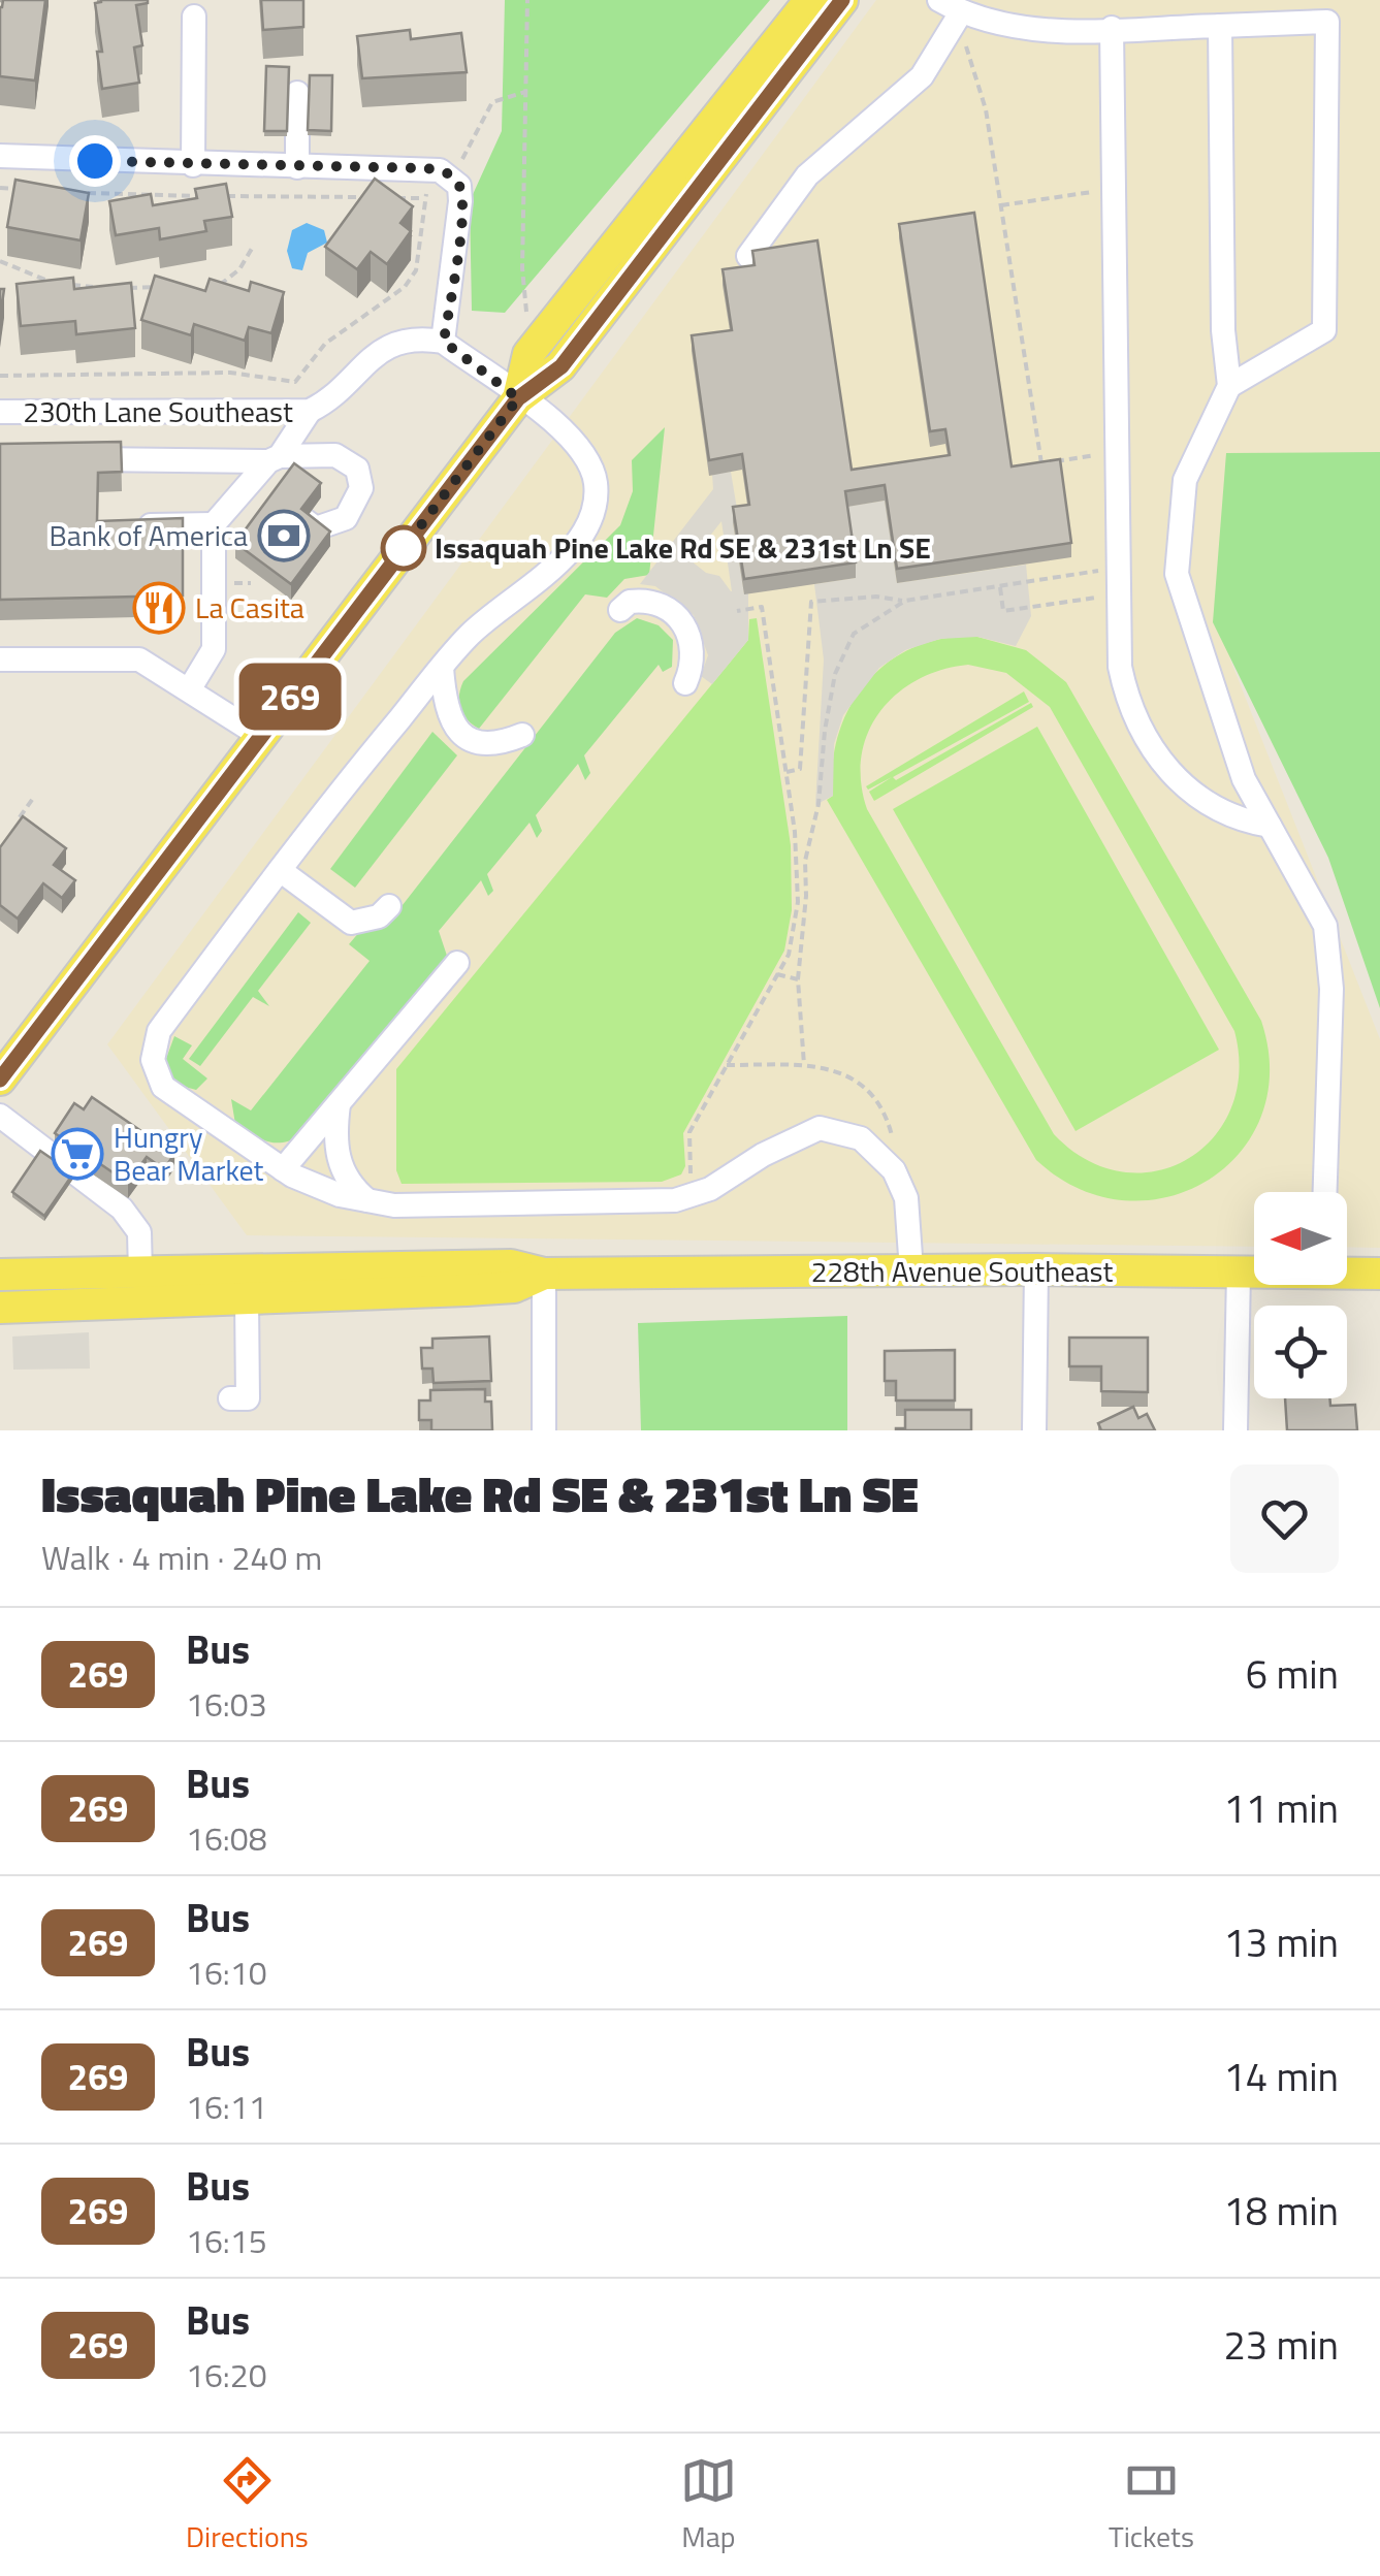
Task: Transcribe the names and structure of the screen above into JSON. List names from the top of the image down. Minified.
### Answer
{"streets":{"main road":["228th Avenue Southeast"],"street":["230th Lane Southeast"]},"places":{"bank":["Bank of America"],"other":["Issaquah Pine Lake Rd SE & 231st Ln SE"],"restaurant":["La Casita"],"supermarket":["Hungry Bear Market"]},"lines":["bus line 269"],"north":"left","page":{"on_map":"269","heading":["Issaquah Pine Lake Rd SE & 231st Ln SE","Walk · 4 min · 240 m"],"list":[{"mark":"269","name":"Bus","note":"16:03","value":"6 min"},{"mark":"269","name":"Bus","note":"16:08","value":"11 min"},{"mark":"269","name":"Bus","note":"16:10","value":"13 min"},{"mark":"269","name":"Bus","note":"16:11","value":"14 min"},{"mark":"269","name":"Bus","note":"16:15","value":"18 min"},{"mark":"269","name":"Bus","note":"16:20","value":"23 min"}],"tabs":["Directions","Map","Tickets"]}}
